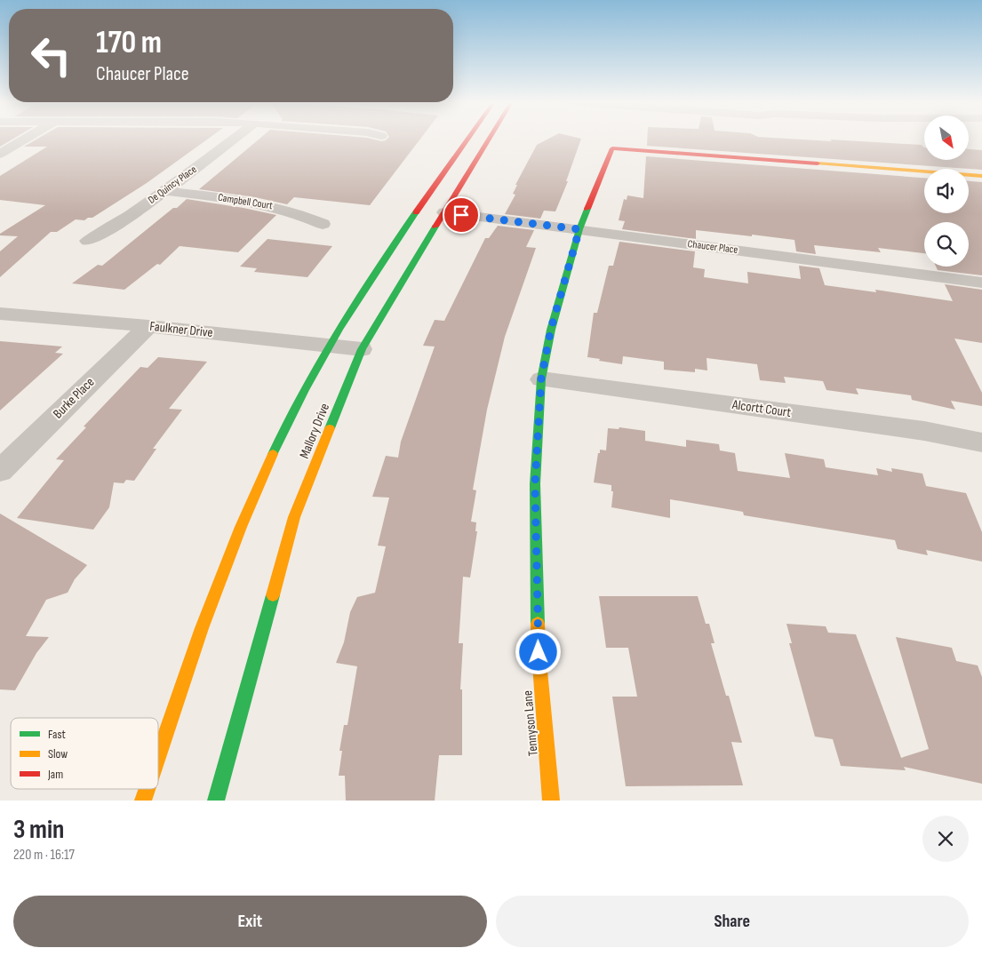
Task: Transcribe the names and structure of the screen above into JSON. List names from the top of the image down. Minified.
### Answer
{"streets":{"main road":["Mallory Drive","Tennyson Lane"],"street":["De Quincy Place","Campbell Court","Chaucer Place","Faulkner Drive","Burke Place","Alcortt Court"]},"crossings":[["De Quincy Place","Campbell Court"],["Chaucer Place","Mallory Drive"],["Chaucer Place","Tennyson Lane"],["Faulkner Drive","Burke Place"],["Faulkner Drive","Mallory Drive"],["Alcortt Court","Tennyson Lane"]],"legend":["Fast","Slow","Jam"],"north":"bottom right","page":{"turn":["170 m","Chaucer Place"],"heading":["3 min","220 m · 16:17"],"buttons":["Exit","Share"]}}
